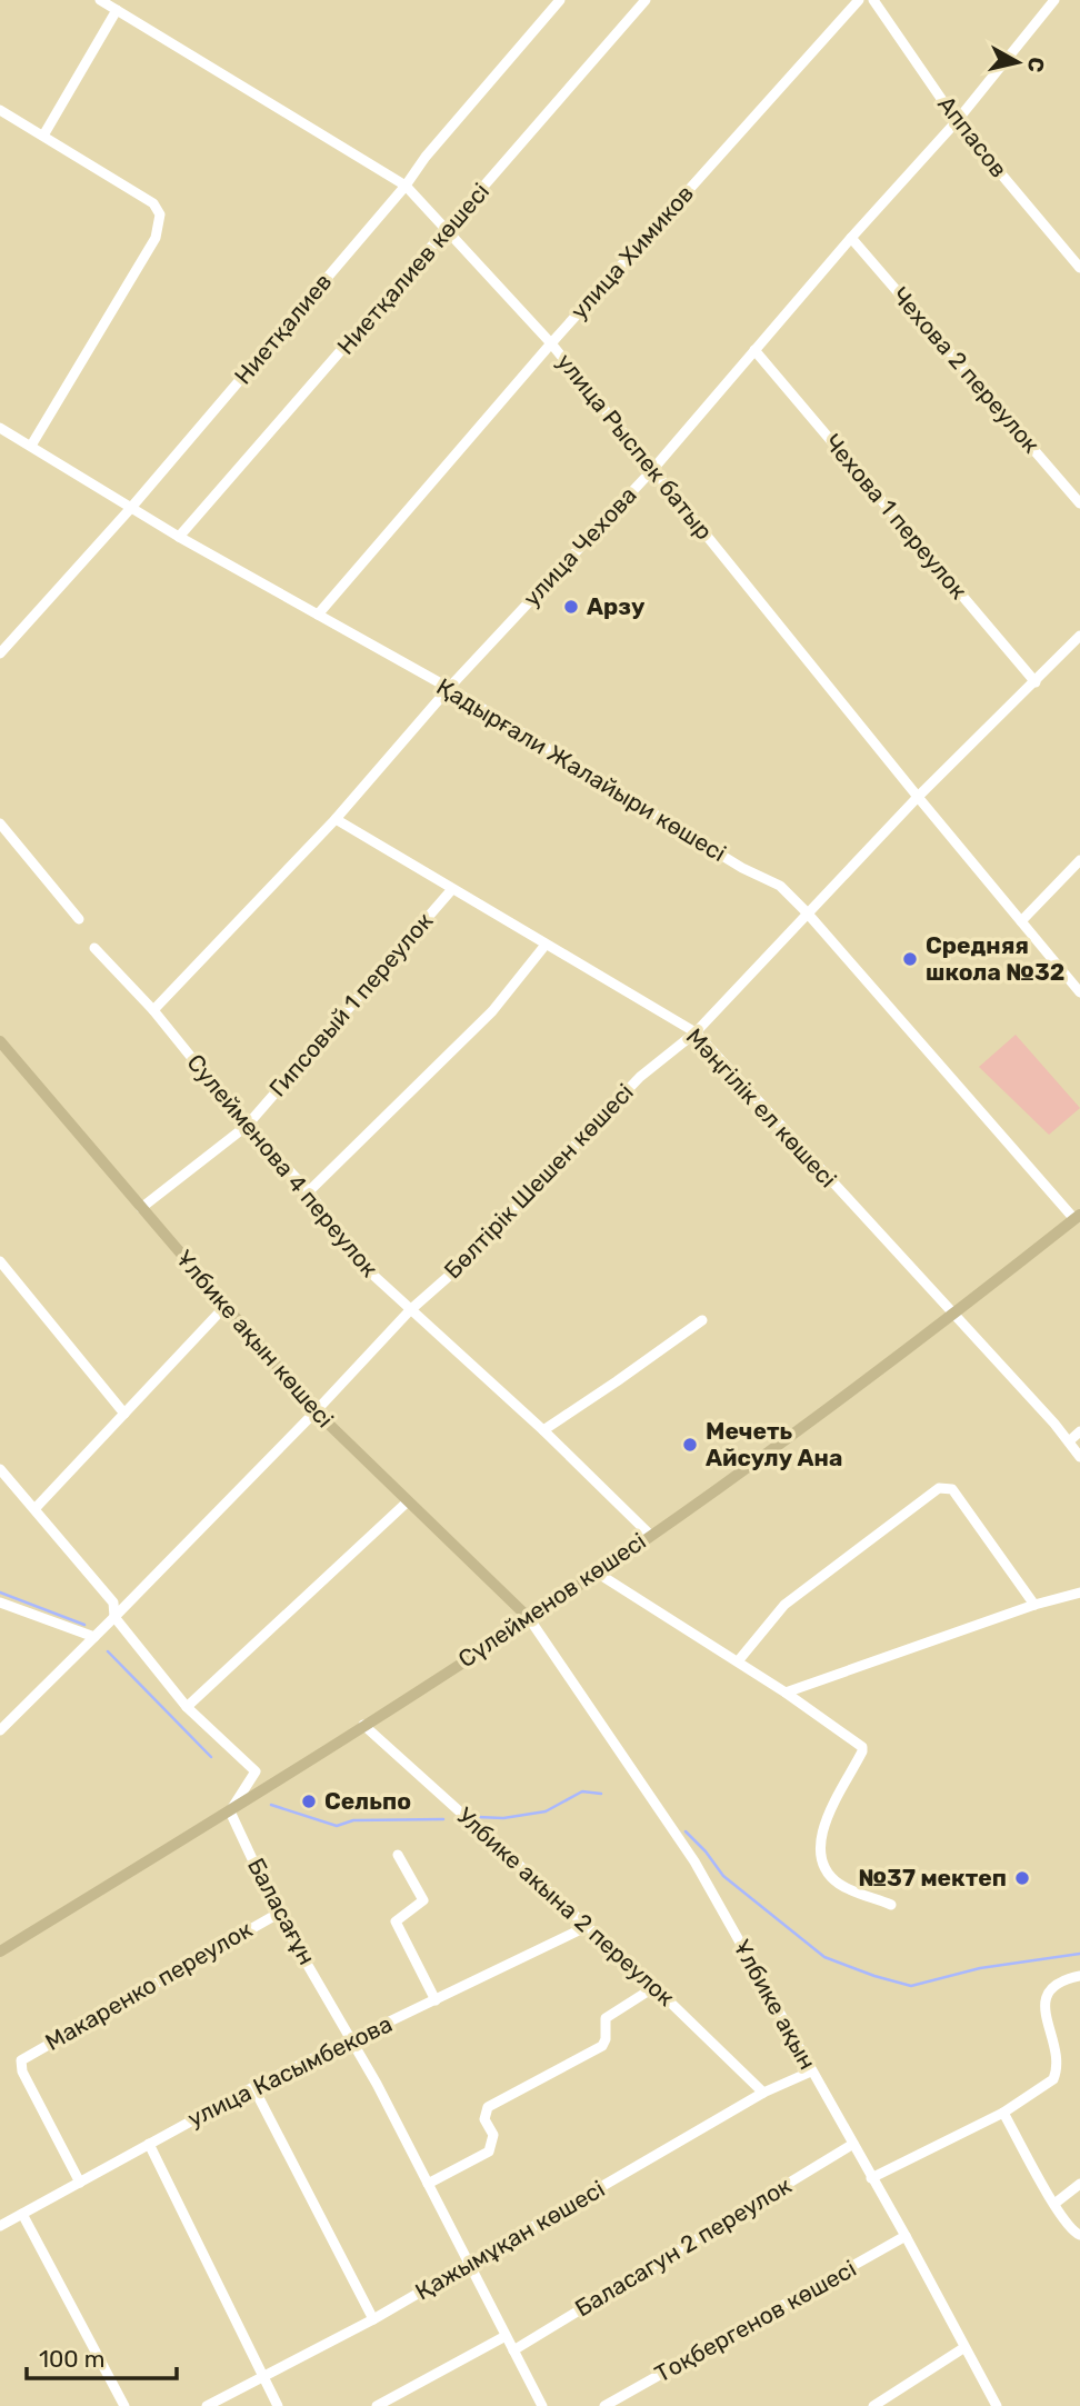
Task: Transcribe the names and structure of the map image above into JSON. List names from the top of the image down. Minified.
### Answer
{"streets":{"main road":["Ұлбике ақын көшесі","Сүлейменов көшесі"],"street":["Аппасов","улица Химиков","Ниетқалиев көшесі","Ниетқалиев","Чехова 2 переулок","улица Рыспек батыр","Чехова 1 переулок","улица Чехова","Қадырғали Жалайыри көшесі","Гипсовый 1 переулок","Мәңгілік ел көшесі","Сулейменова 4 переулок","Бөлтірік Шешен көшесі","Улбике акына 2 переулок","Баласағұн","Макаренко переулок","Ұлбике ақын","улица Касымбекова","Қажымұқан көшесі","Баласагун 2 переулок","Тоқбергенов көшесі"]},"crossings":[["Аппасов","улица Чехова"],["улица Химиков","улица Рыспек батыр"],["улица Химиков","Қадырғали Жалайыри көшесі"],["Ниетқалиев көшесі","улица Рыспек батыр"],["Ниетқалиев көшесі","Қадырғали Жалайыри көшесі"],["Ниетқалиев","улица Рыспек батыр"],["Ниетқалиев","Қадырғали Жалайыри көшесі"],["Чехова 2 переулок","улица Чехова"],["улица Рыспек батыр","улица Чехова"],["улица Рыспек батыр","Бөлтірік Шешен көшесі"],["Чехова 1 переулок","улица Чехова"],["Чехова 1 переулок","Бөлтірік Шешен көшесі"],["улица Чехова","Қадырғали Жалайыри көшесі"],["улица Чехова","Мәңгілік ел көшесі"],["улица Чехова","Сулейменова 4 переулок"],["Қадырғали Жалайыри көшесі","Бөлтірік Шешен көшесі"],["Қадырғали Жалайыри көшесі","Сүлейменов көшесі"],["Гипсовый 1 переулок","Мәңгілік ел көшесі"],["Гипсовый 1 переулок","Сулейменова 4 переулок"],["Гипсовый 1 переулок","Ұлбике ақын көшесі"],["Мәңгілік ел көшесі","Бөлтірік Шешен көшесі"],["Мәңгілік ел көшесі","Сүлейменов көшесі"],["Сулейменова 4 переулок","Бөлтірік Шешен көшесі"],["Сулейменова 4 переулок","Сүлейменов көшесі"],["Бөлтірік Шешен көшесі","Ұлбике ақын көшесі"],["Ұлбике ақын көшесі","Сүлейменов көшесі"],["Ұлбике ақын көшесі","Ұлбике ақын"],["Сүлейменов көшесі","Улбике акына 2 переулок"],["Сүлейменов көшесі","Баласағұн"],["Сүлейменов көшесі","Ұлбике ақын"],["Улбике акына 2 переулок","улица Касымбекова"],["Улбике акына 2 переулок","Қажымұқан көшесі"],["Баласағұн","Макаренко переулок"],["Баласағұн","улица Касымбекова"],["Баласағұн","Қажымұқан көшесі"],["Баласағұн","Баласагун 2 переулок"],["Макаренко переулок","улица Касымбекова"],["Ұлбике ақын","Қажымұқан көшесі"],["Ұлбике ақын","Баласагун 2 переулок"],["Ұлбике ақын","Тоқбергенов көшесі"]],"places":["Арзу","Средняя школа №32","Мечеть Айсулу Ана","Сельпо","№37 мектеп"],"scale_bar":"100 m","north":"right"}
